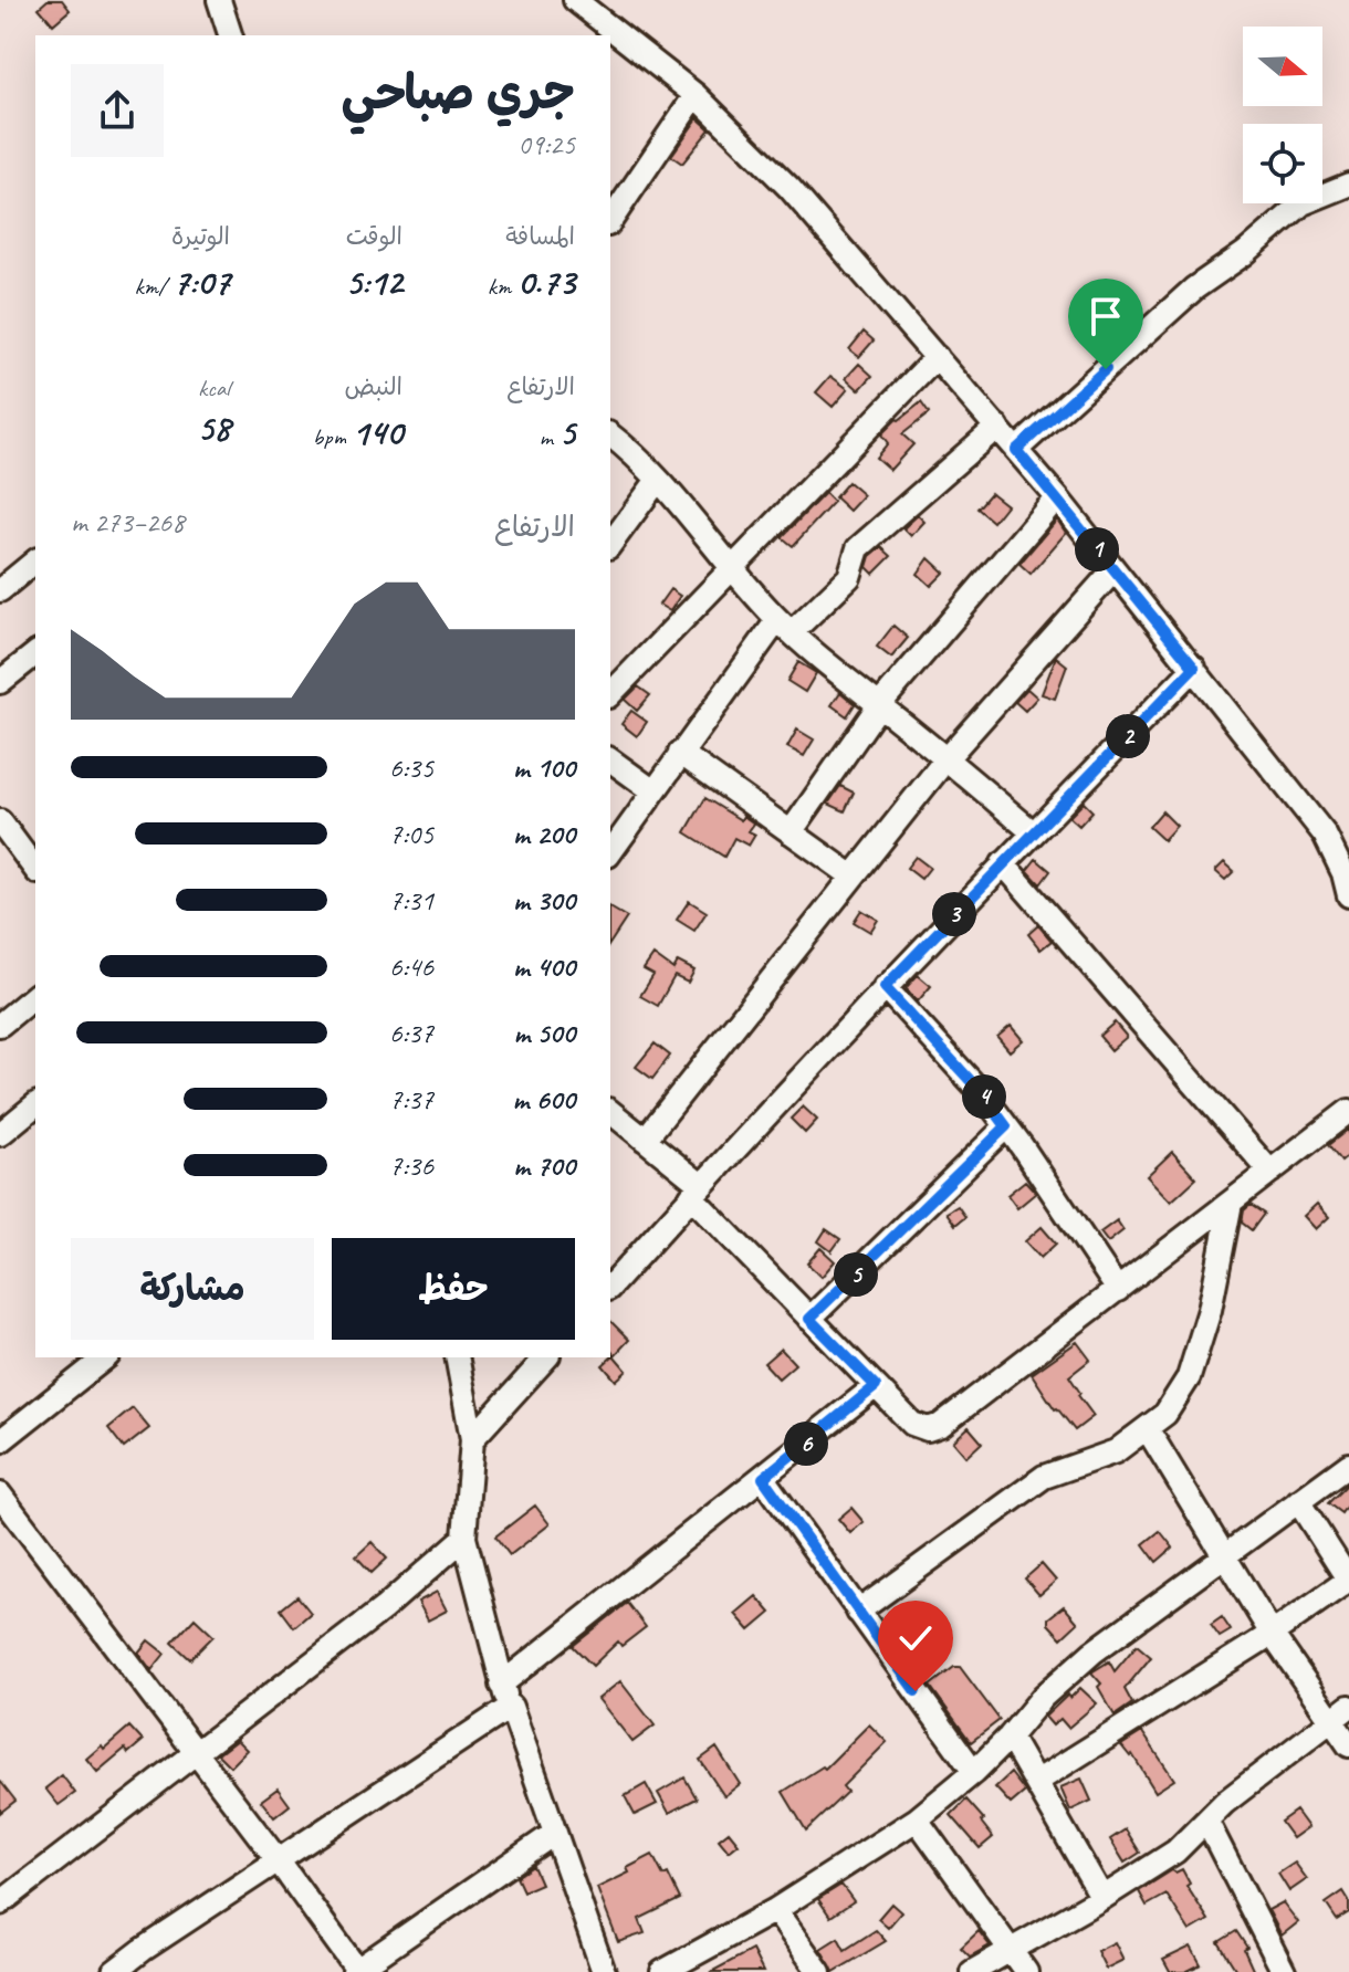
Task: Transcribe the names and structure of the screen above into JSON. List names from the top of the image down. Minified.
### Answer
{"north":"right","page":{"heading":["جري صباحي","09:25"],"stats":[["المسافة","0.73 km"],["الوقت","5:12"],["الوتيرة","7:07 /km"],["الارتفاع","5 m"],["النبض","140 bpm"],["kcal","58"]],"chart":["الارتفاع","268–273 m"],"pins":["1","2","3","4","5","6"],"list":[{"name":"100 m","note":"6:35"},{"name":"200 m","note":"7:05"},{"name":"300 m","note":"7:31"},{"name":"400 m","note":"6:46"},{"name":"500 m","note":"6:37"},{"name":"600 m","note":"7:37"},{"name":"700 m","note":"7:36"}],"buttons":["حفظ","مشاركة"]}}
